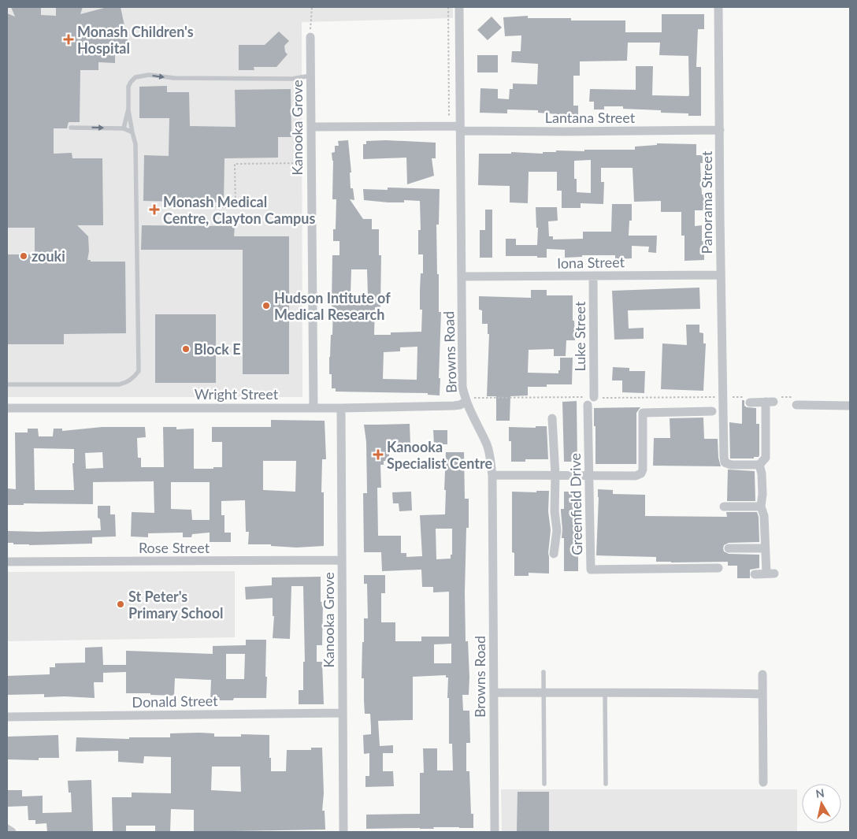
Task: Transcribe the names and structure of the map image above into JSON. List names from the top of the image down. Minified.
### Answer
{"streets":{"street":["Lantana Street","Kanooka Grove","Panorama Street","Iona Street","Luke Street","Browns Road","Wright Street","Greenfield Drive","Rose Street","Donald Street"]},"crossings":[["Lantana Street","Kanooka Grove"],["Lantana Street","Panorama Street"],["Lantana Street","Browns Road"],["Kanooka Grove","Wright Street"],["Kanooka Grove","Rose Street"],["Kanooka Grove","Donald Street"],["Panorama Street","Iona Street"],["Iona Street","Luke Street"],["Iona Street","Browns Road"],["Browns Road","Wright Street"]],"places":{"health":["Monash Children's Hospital","Monash Medical Centre, Clayton Campus","Kanooka Specialist Centre"],"other":["zouki","Hudson Intitute of Medical Research","Block E","St Peter's Primary School"]},"north":"top"}
